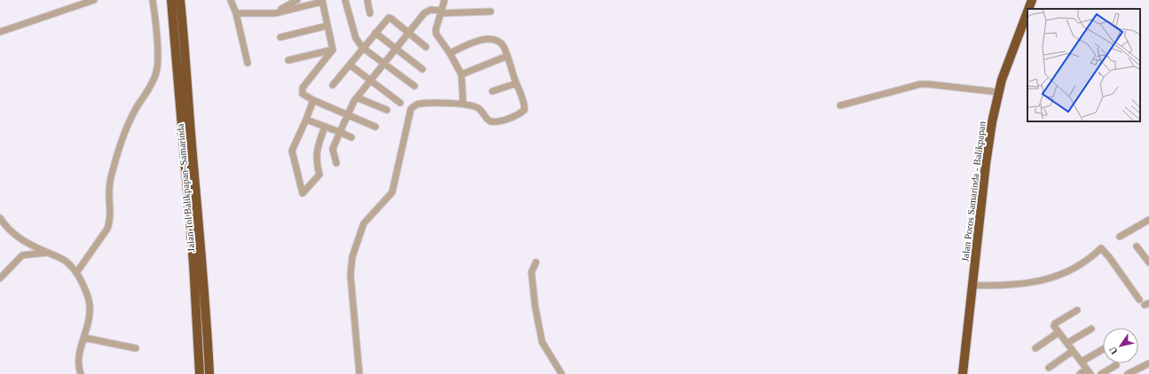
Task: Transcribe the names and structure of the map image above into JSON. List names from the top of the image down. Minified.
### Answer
{"streets":{"highway":["Jalan Tol Balikpapan–Samarinda","Jalan Poros Samarinda - Balikpapan"]},"north":"bottom left"}
